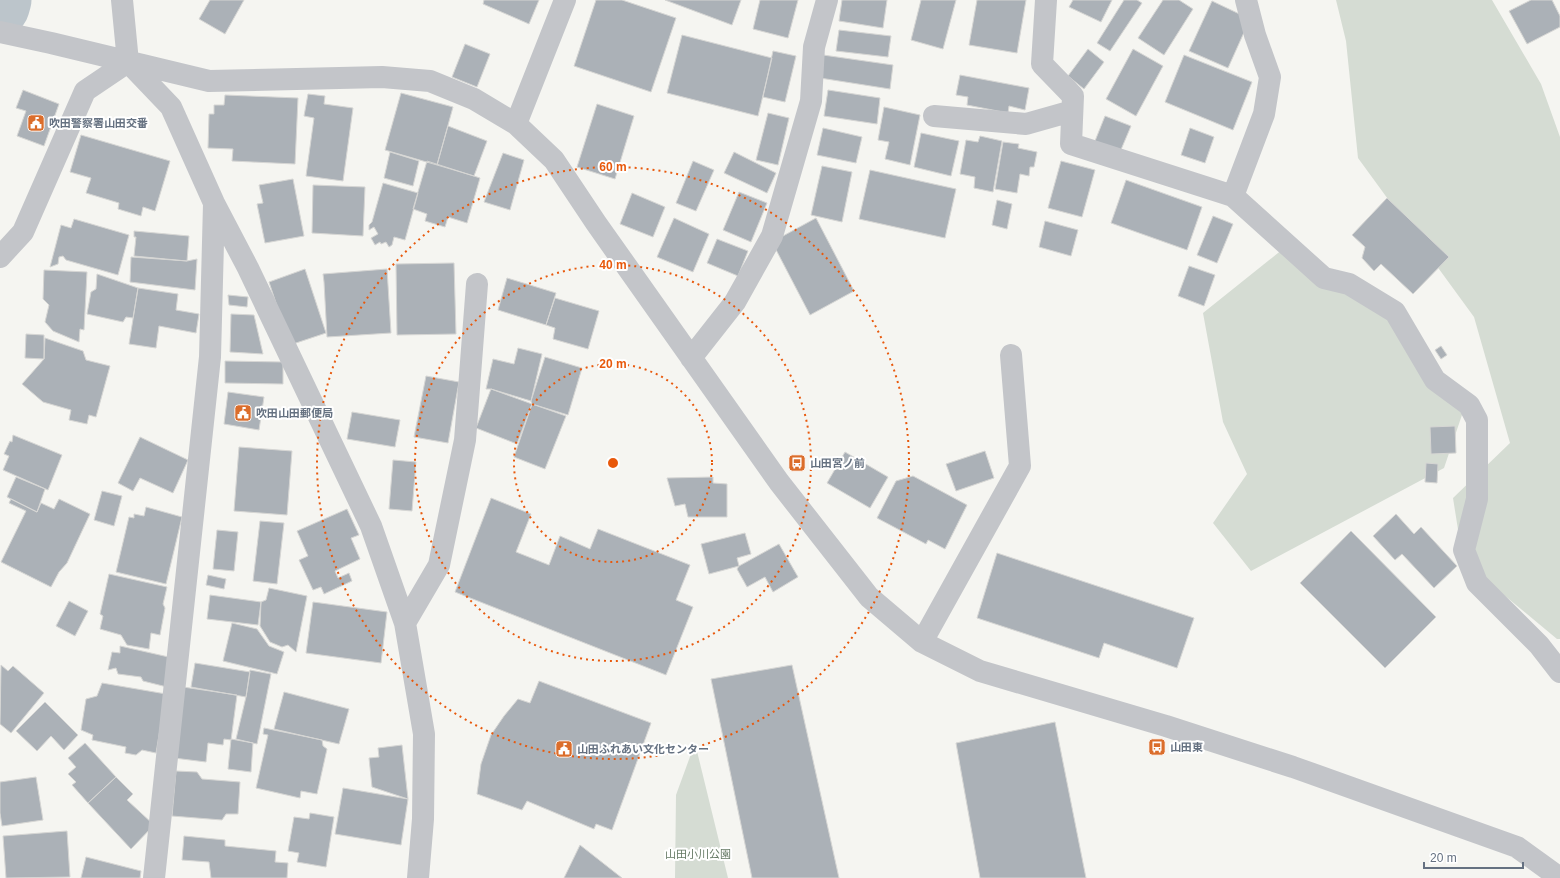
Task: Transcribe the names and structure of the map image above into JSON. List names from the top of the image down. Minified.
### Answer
{"parks":["山田小川公園"],"places":{"public building":["吹田警察署山田交番","吹田山田郵便局","山田ふれあい文化センター"],"bus stop":["山田宮ノ前","山田東"]},"scale_bar":"20 m","rings":["60 m","40 m","20 m"]}
